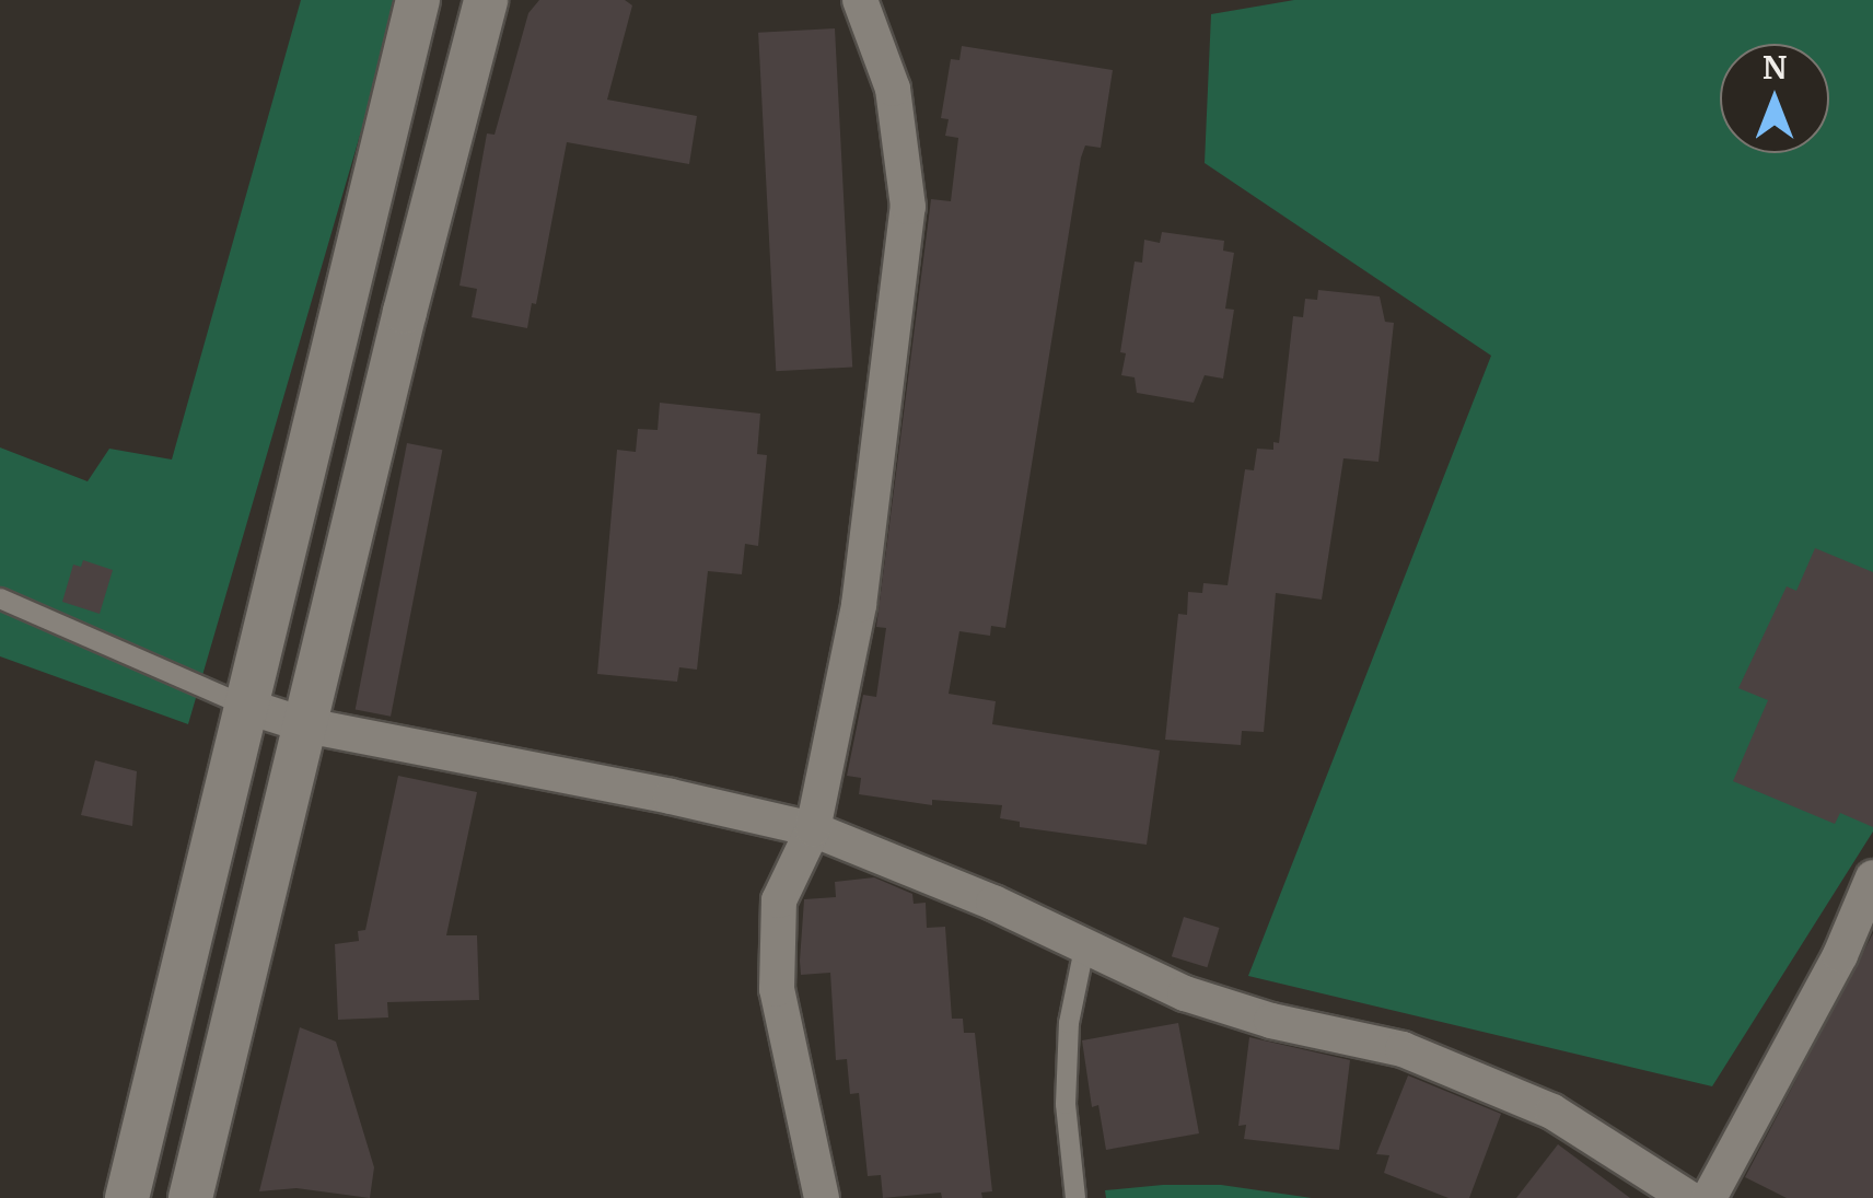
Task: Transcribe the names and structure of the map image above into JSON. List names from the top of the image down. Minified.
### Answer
{"north":"top"}
